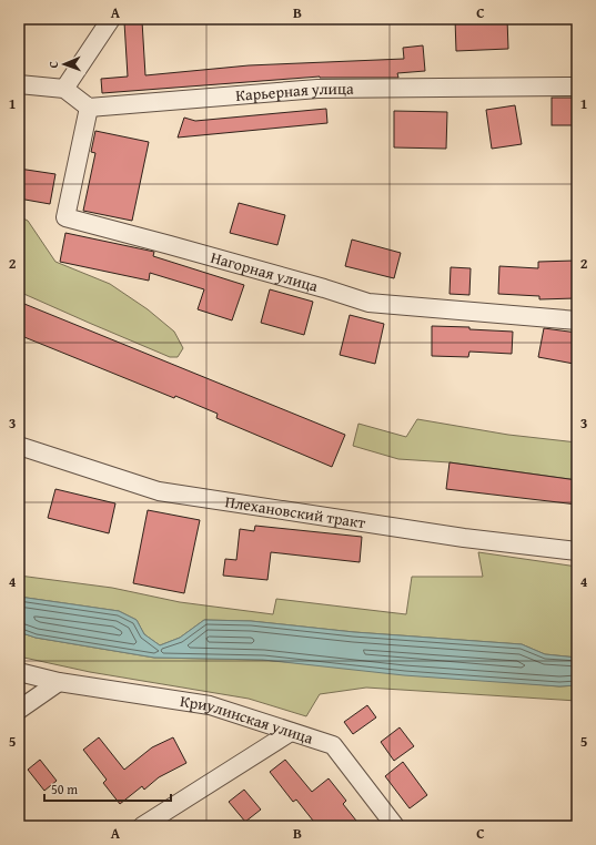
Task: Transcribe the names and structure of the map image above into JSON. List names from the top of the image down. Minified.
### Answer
{"streets":{"street":["Карьерная улица","Нагорная улица","Плехановский тракт","Криулинская улица"]},"crossings":[["Карьерная улица","Нагорная улица"]],"scale_bar":"50 m","north":"left","grid":{"columns":["A","B","C"],"rows":["1","2","3","4","5"]}}
